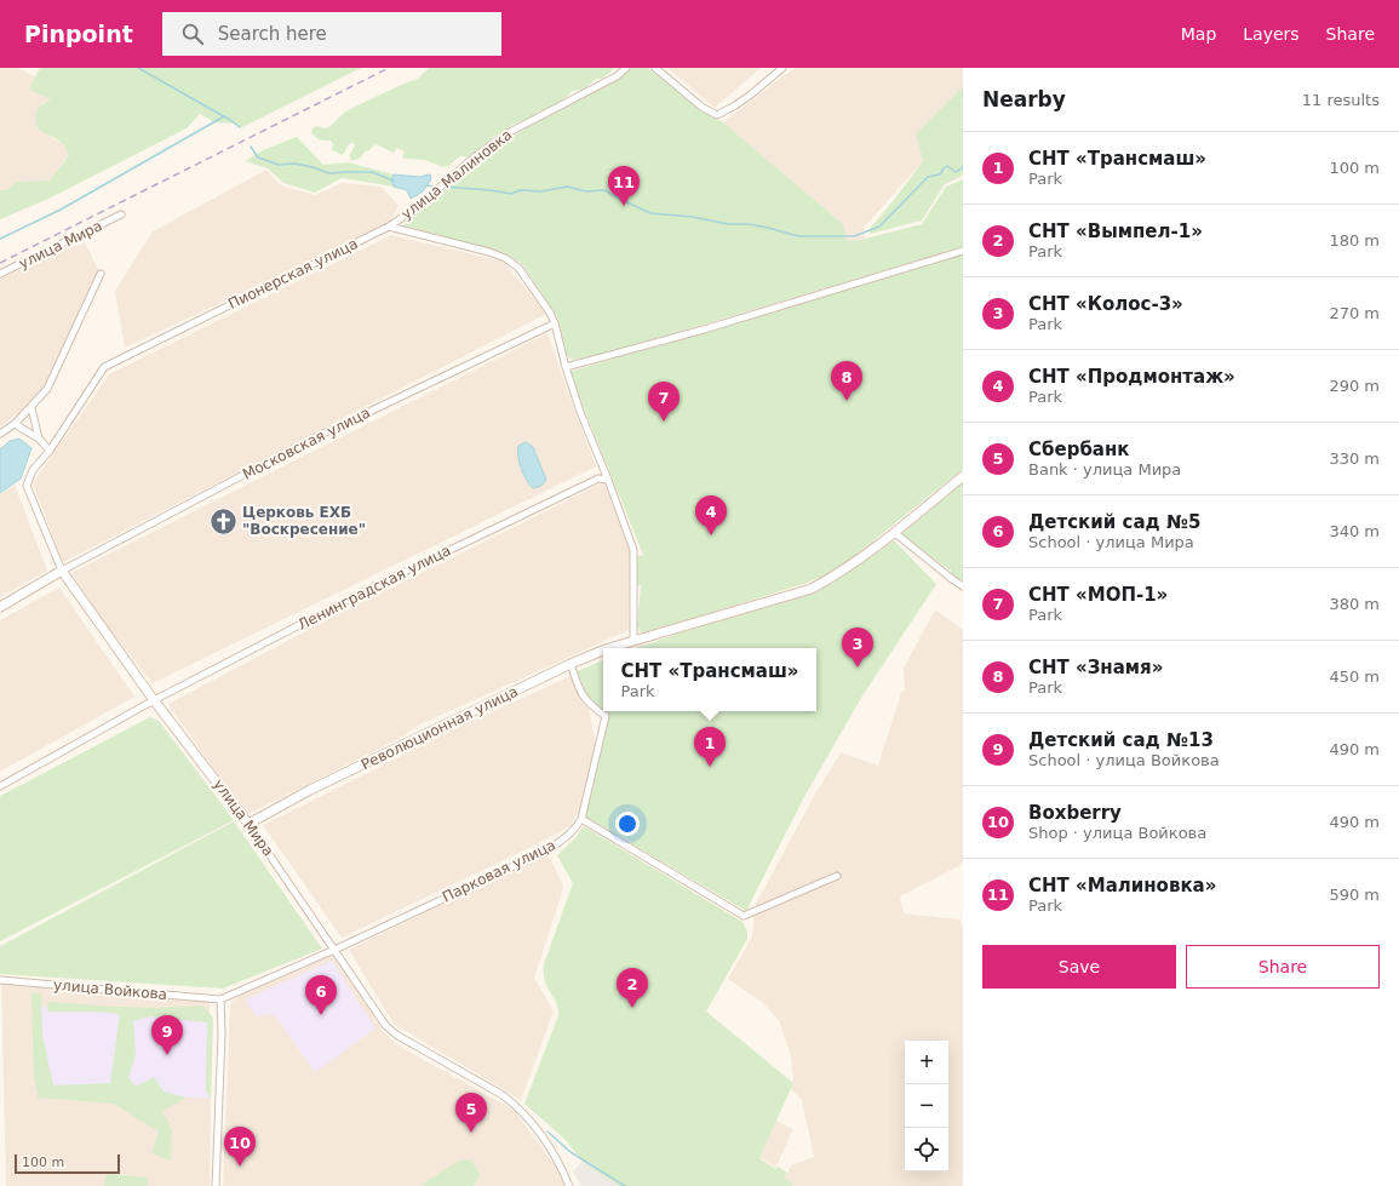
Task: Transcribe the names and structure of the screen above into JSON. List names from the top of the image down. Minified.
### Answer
{"streets":{"street":["улица Малиновка","улица Мира","Пионерская улица","Московская улица","Ленинградская улица","Революционная улица","Парковая улица","улица Войкова"]},"crossings":[["улица Малиновка","Пионерская улица"],["улица Мира","Пионерская улица"],["улица Мира","Московская улица"],["улица Мира","Ленинградская улица"],["улица Мира","Революционная улица"],["улица Мира","Парковая улица"],["улица Мира","улица Войкова"],["Революционная улица","Парковая улица"],["Парковая улица","улица Войкова"]],"places":{"church":["Церковь ЕХБ \"Воскресение\""]},"scale_bar":"100 m","page":{"header":"Pinpoint","search":"Search here","nav":["Map","Layers","Share"],"heading":["Nearby","11 results"],"list":[{"mark":"1","name":"СНТ «Трансмаш»","note":"Park","value":"100 m"},{"mark":"2","name":"СНТ «Вымпел-1»","note":"Park","value":"180 m"},{"mark":"3","name":"СНТ «Колос-3»","note":"Park","value":"270 m"},{"mark":"4","name":"СНТ «Продмонтаж»","note":"Park","value":"290 m"},{"mark":"5","name":"Сбербанк","note":"Bank · улица Мира","value":"330 m"},{"mark":"6","name":"Детский сад №5","note":"School · улица Мира","value":"340 m"},{"mark":"7","name":"СНТ «МОП-1»","note":"Park","value":"380 m"},{"mark":"8","name":"СНТ «Знамя»","note":"Park","value":"450 m"},{"mark":"9","name":"Детский сад №13","note":"School · улица Войкова","value":"490 m"},{"mark":"10","name":"Boxberry","note":"Shop · улица Войкова","value":"490 m"},{"mark":"11","name":"СНТ «Малиновка»","note":"Park","value":"590 m"}],"pins":["11","8","7","4","3","1","2","6","9","5","10"],"popup":["СНТ «Трансмаш»","Park"],"buttons":["Save","Share"],"map_buttons":["+","−"],"scale":"100 m"}}
